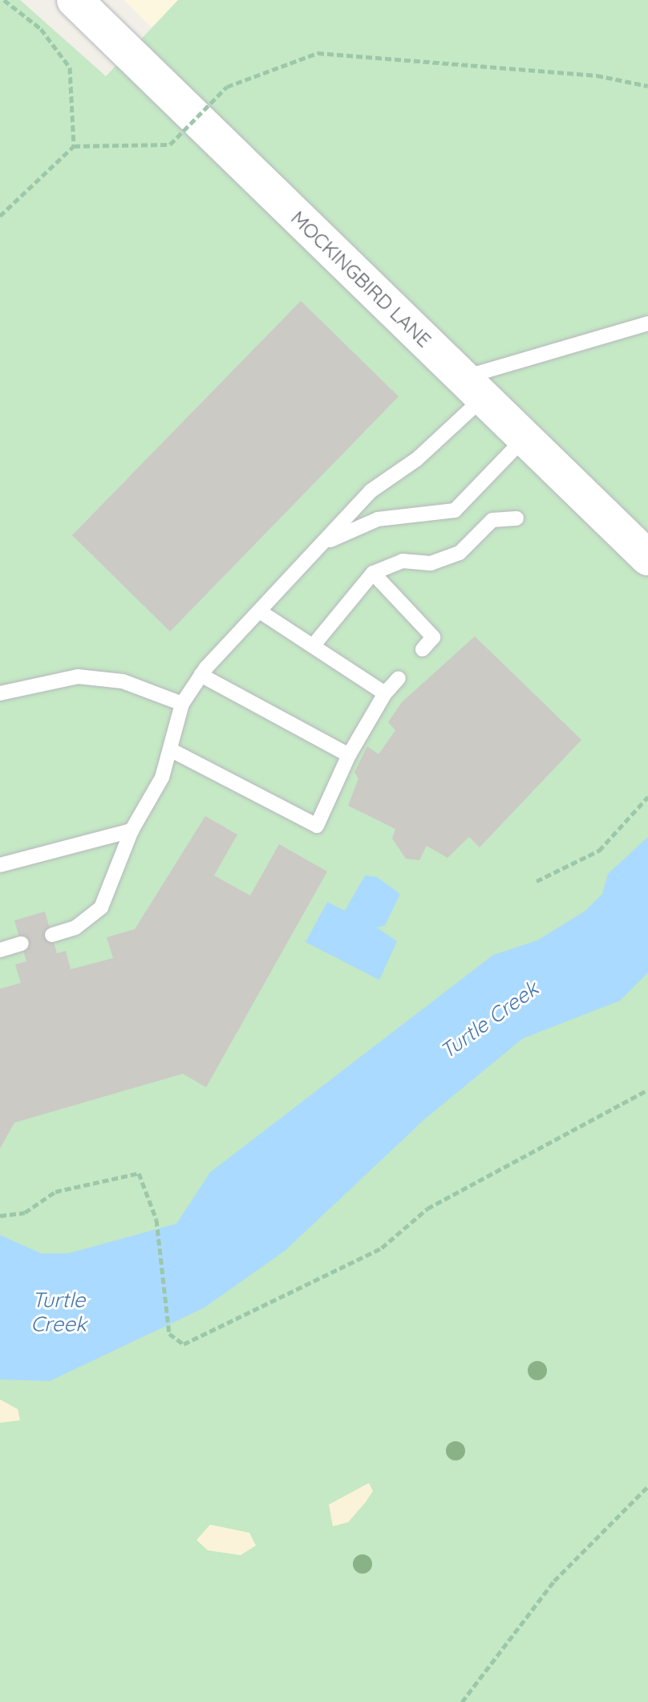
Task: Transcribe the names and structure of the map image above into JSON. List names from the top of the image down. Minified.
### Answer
{"streets":{"main road":["MOCKINGBIRD LANE"]},"water":["Turtle Creek"]}
